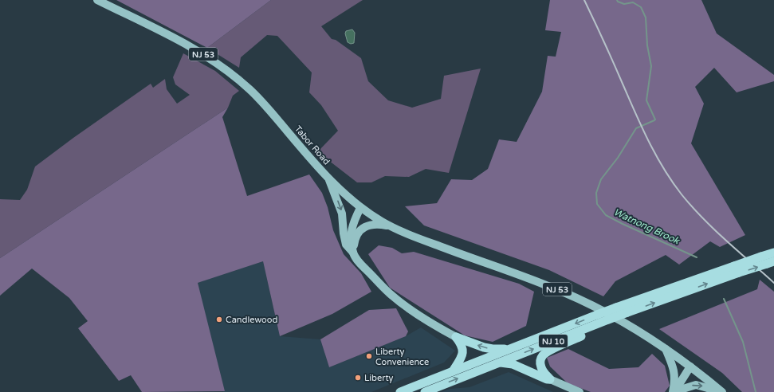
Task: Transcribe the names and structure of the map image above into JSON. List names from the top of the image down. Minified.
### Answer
{"streets":{"highway":["NJ 10"],"main road":["NJ 53","Tabor Road"]},"crossings":[["NJ 53","Tabor Road"]],"water":["Watnong Brook"],"places":["Candlewood","Liberty Convenience","Liberty"]}
